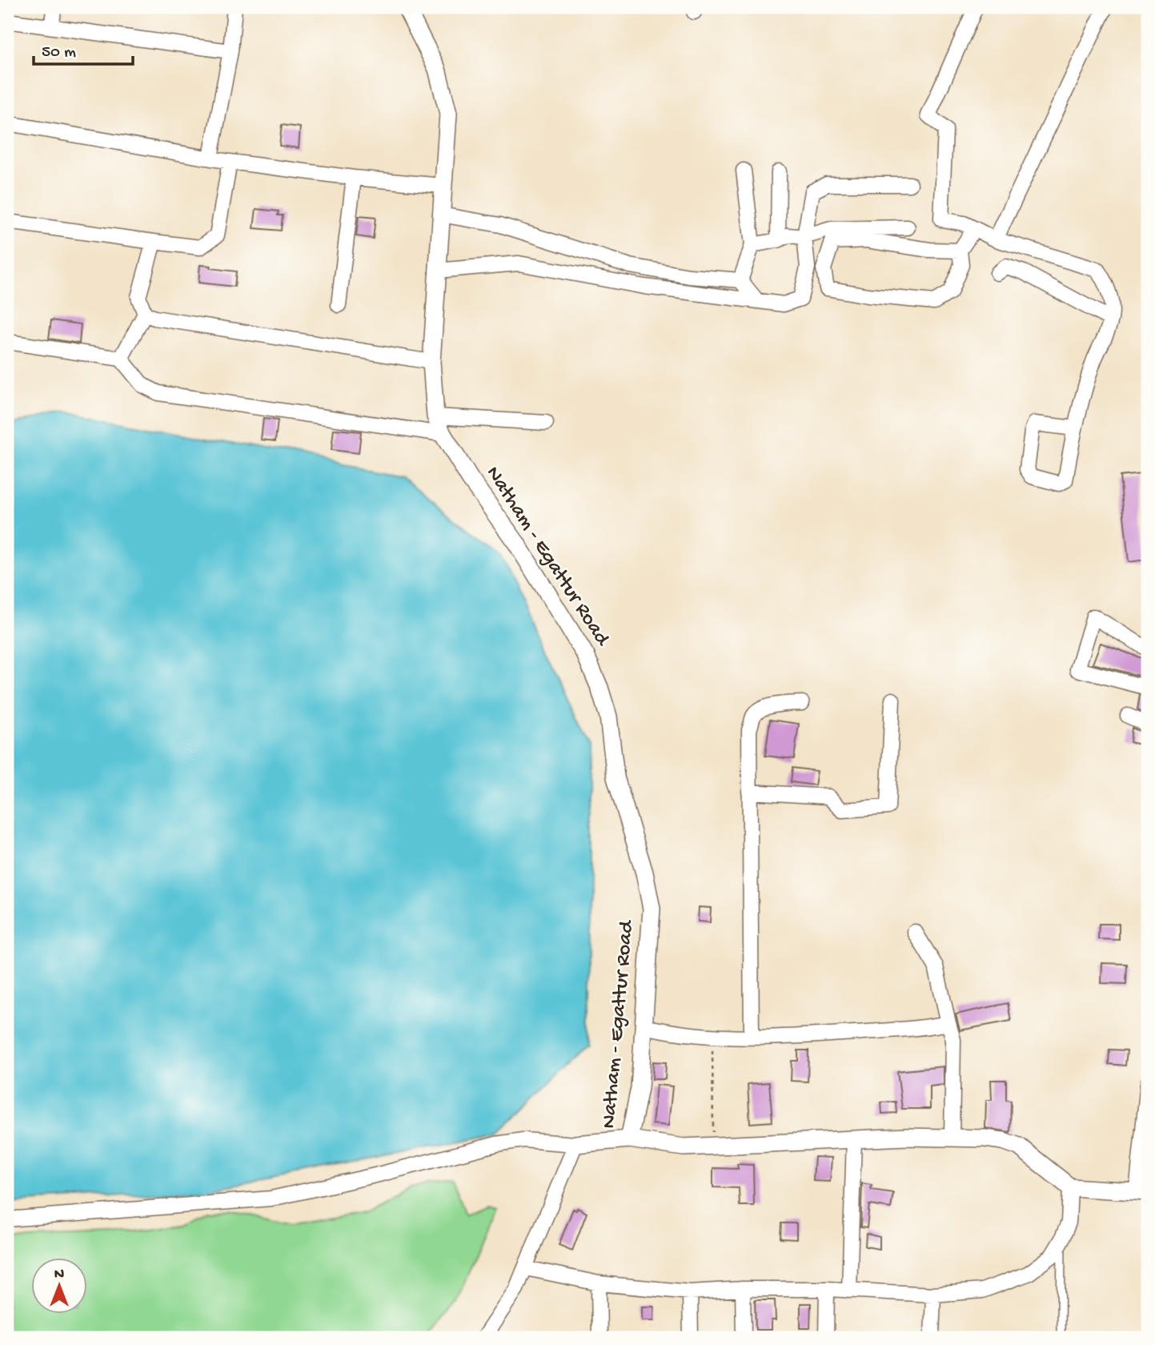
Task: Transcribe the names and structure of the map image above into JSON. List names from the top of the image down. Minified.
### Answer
{"streets":{"street":["Natham - Egattur Road"]},"scale_bar":"50 m","north":"top"}
